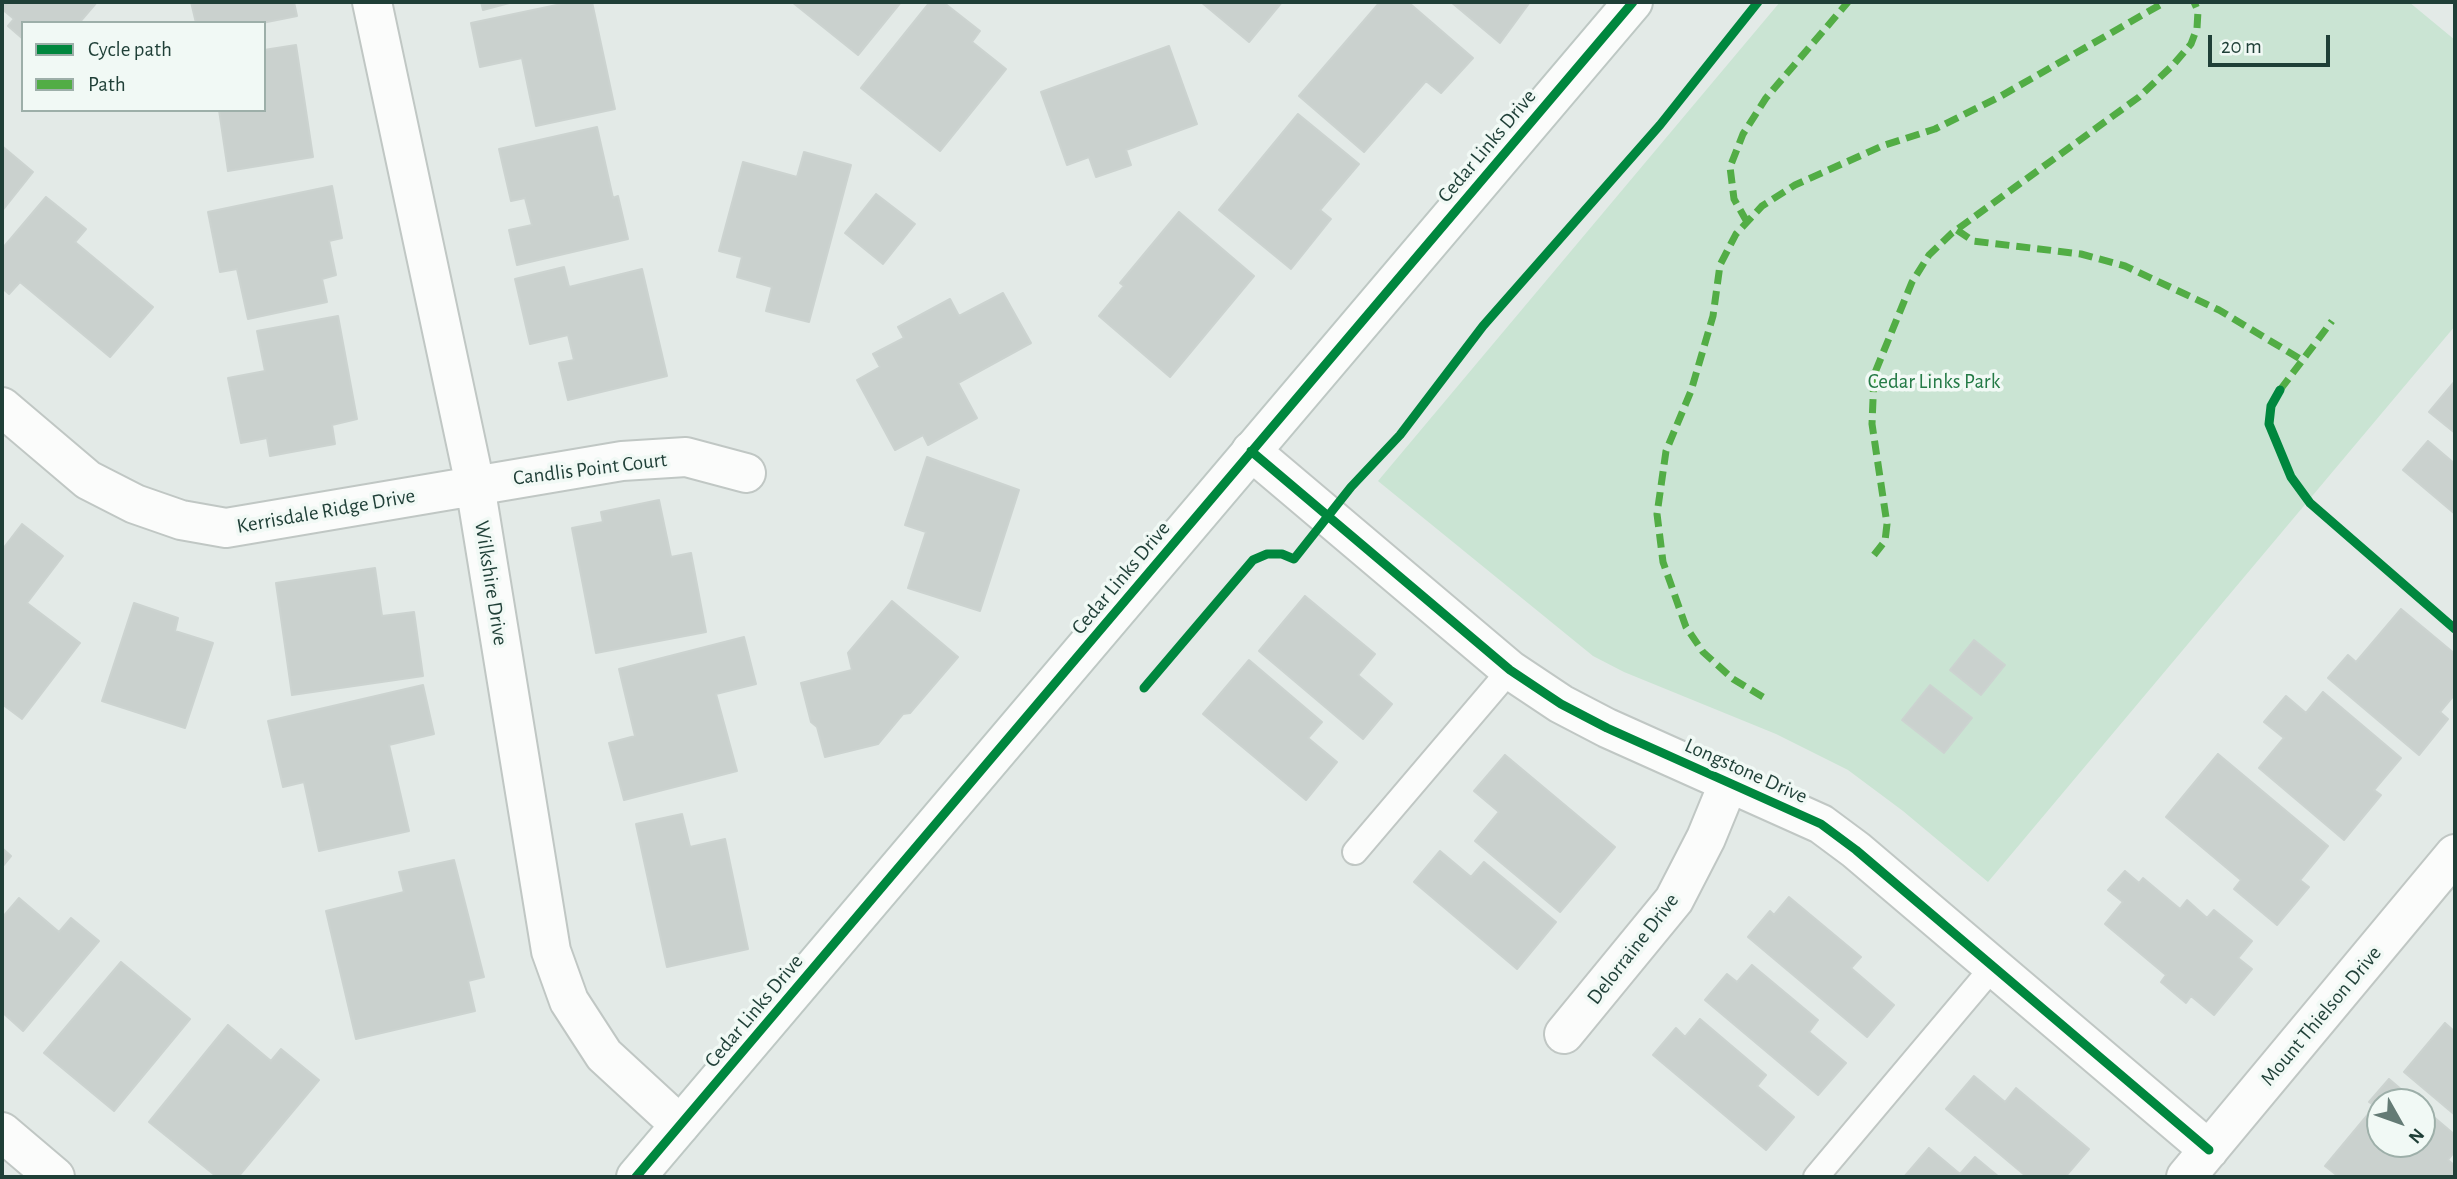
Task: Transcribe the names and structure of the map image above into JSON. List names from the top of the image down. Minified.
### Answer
{"streets":{"street":["Cedar Links Drive","Candlis Point Court","Kerrisdale Ridge Drive","Wilkshire Drive","Longstone Drive","Delorraine Drive","Mount Thielson Drive"]},"crossings":[["Cedar Links Drive","Wilkshire Drive"],["Cedar Links Drive","Longstone Drive"],["Candlis Point Court","Kerrisdale Ridge Drive"],["Candlis Point Court","Wilkshire Drive"],["Kerrisdale Ridge Drive","Wilkshire Drive"],["Longstone Drive","Delorraine Drive"],["Longstone Drive","Mount Thielson Drive"]],"parks":["Cedar Links Park"],"legend":["Cycle path","Path"],"scale_bar":"20 m","north":"bottom right"}
